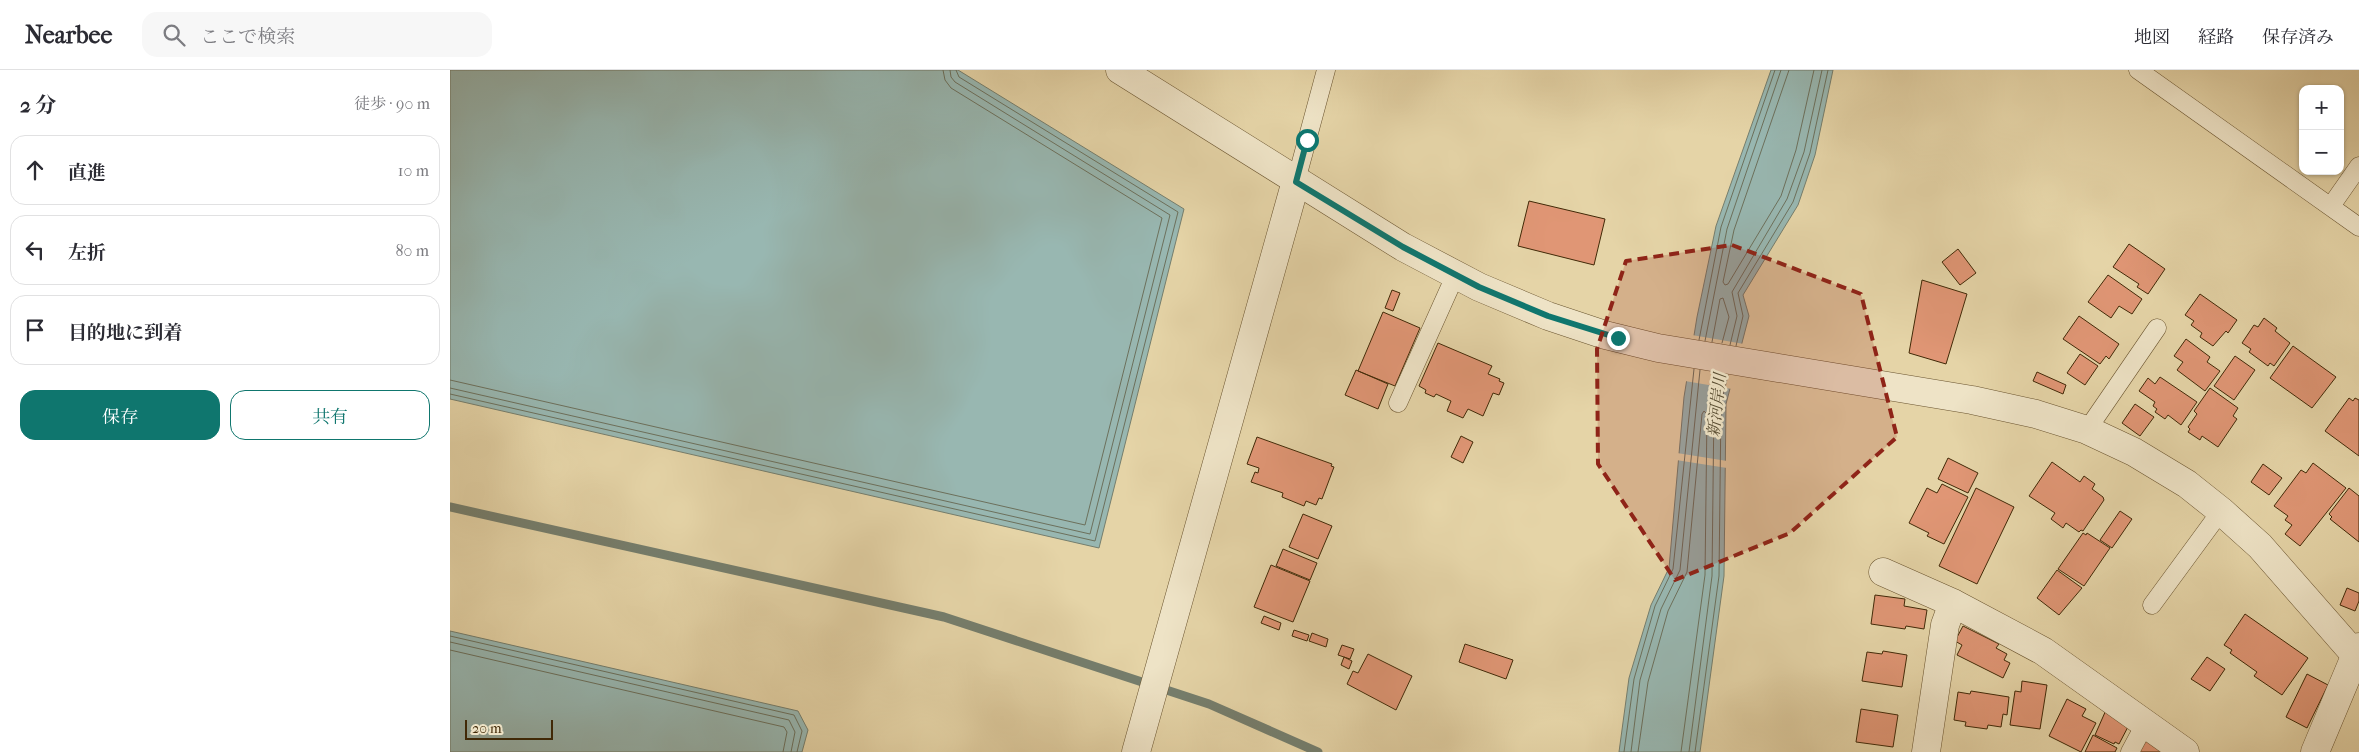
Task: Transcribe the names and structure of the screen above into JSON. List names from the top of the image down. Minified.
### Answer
{"water":["新河岸川"],"scale_bar":"20 m","page":{"header":"Nearbee","search":"ここで検索","nav":["地図","経路","保存済み"],"heading":["2 分","徒歩 · 90 m"],"map_buttons":["+","−"],"list":[["直進","10 m"],["左折","80 m"],"目的地に到着"],"buttons":["保存","共有"],"scale":"20 m"}}
